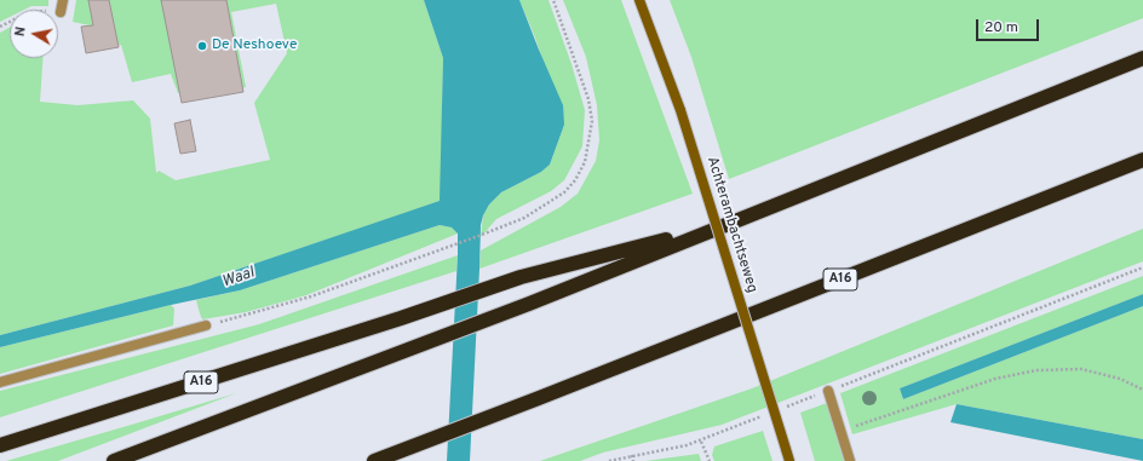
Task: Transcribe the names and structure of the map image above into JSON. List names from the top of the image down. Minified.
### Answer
{"streets":{"highway":["A16"],"street":["Achterambachtseweg"]},"water":["Waal"],"places":["De Neshoeve"],"scale_bar":"20 m","north":"left"}
